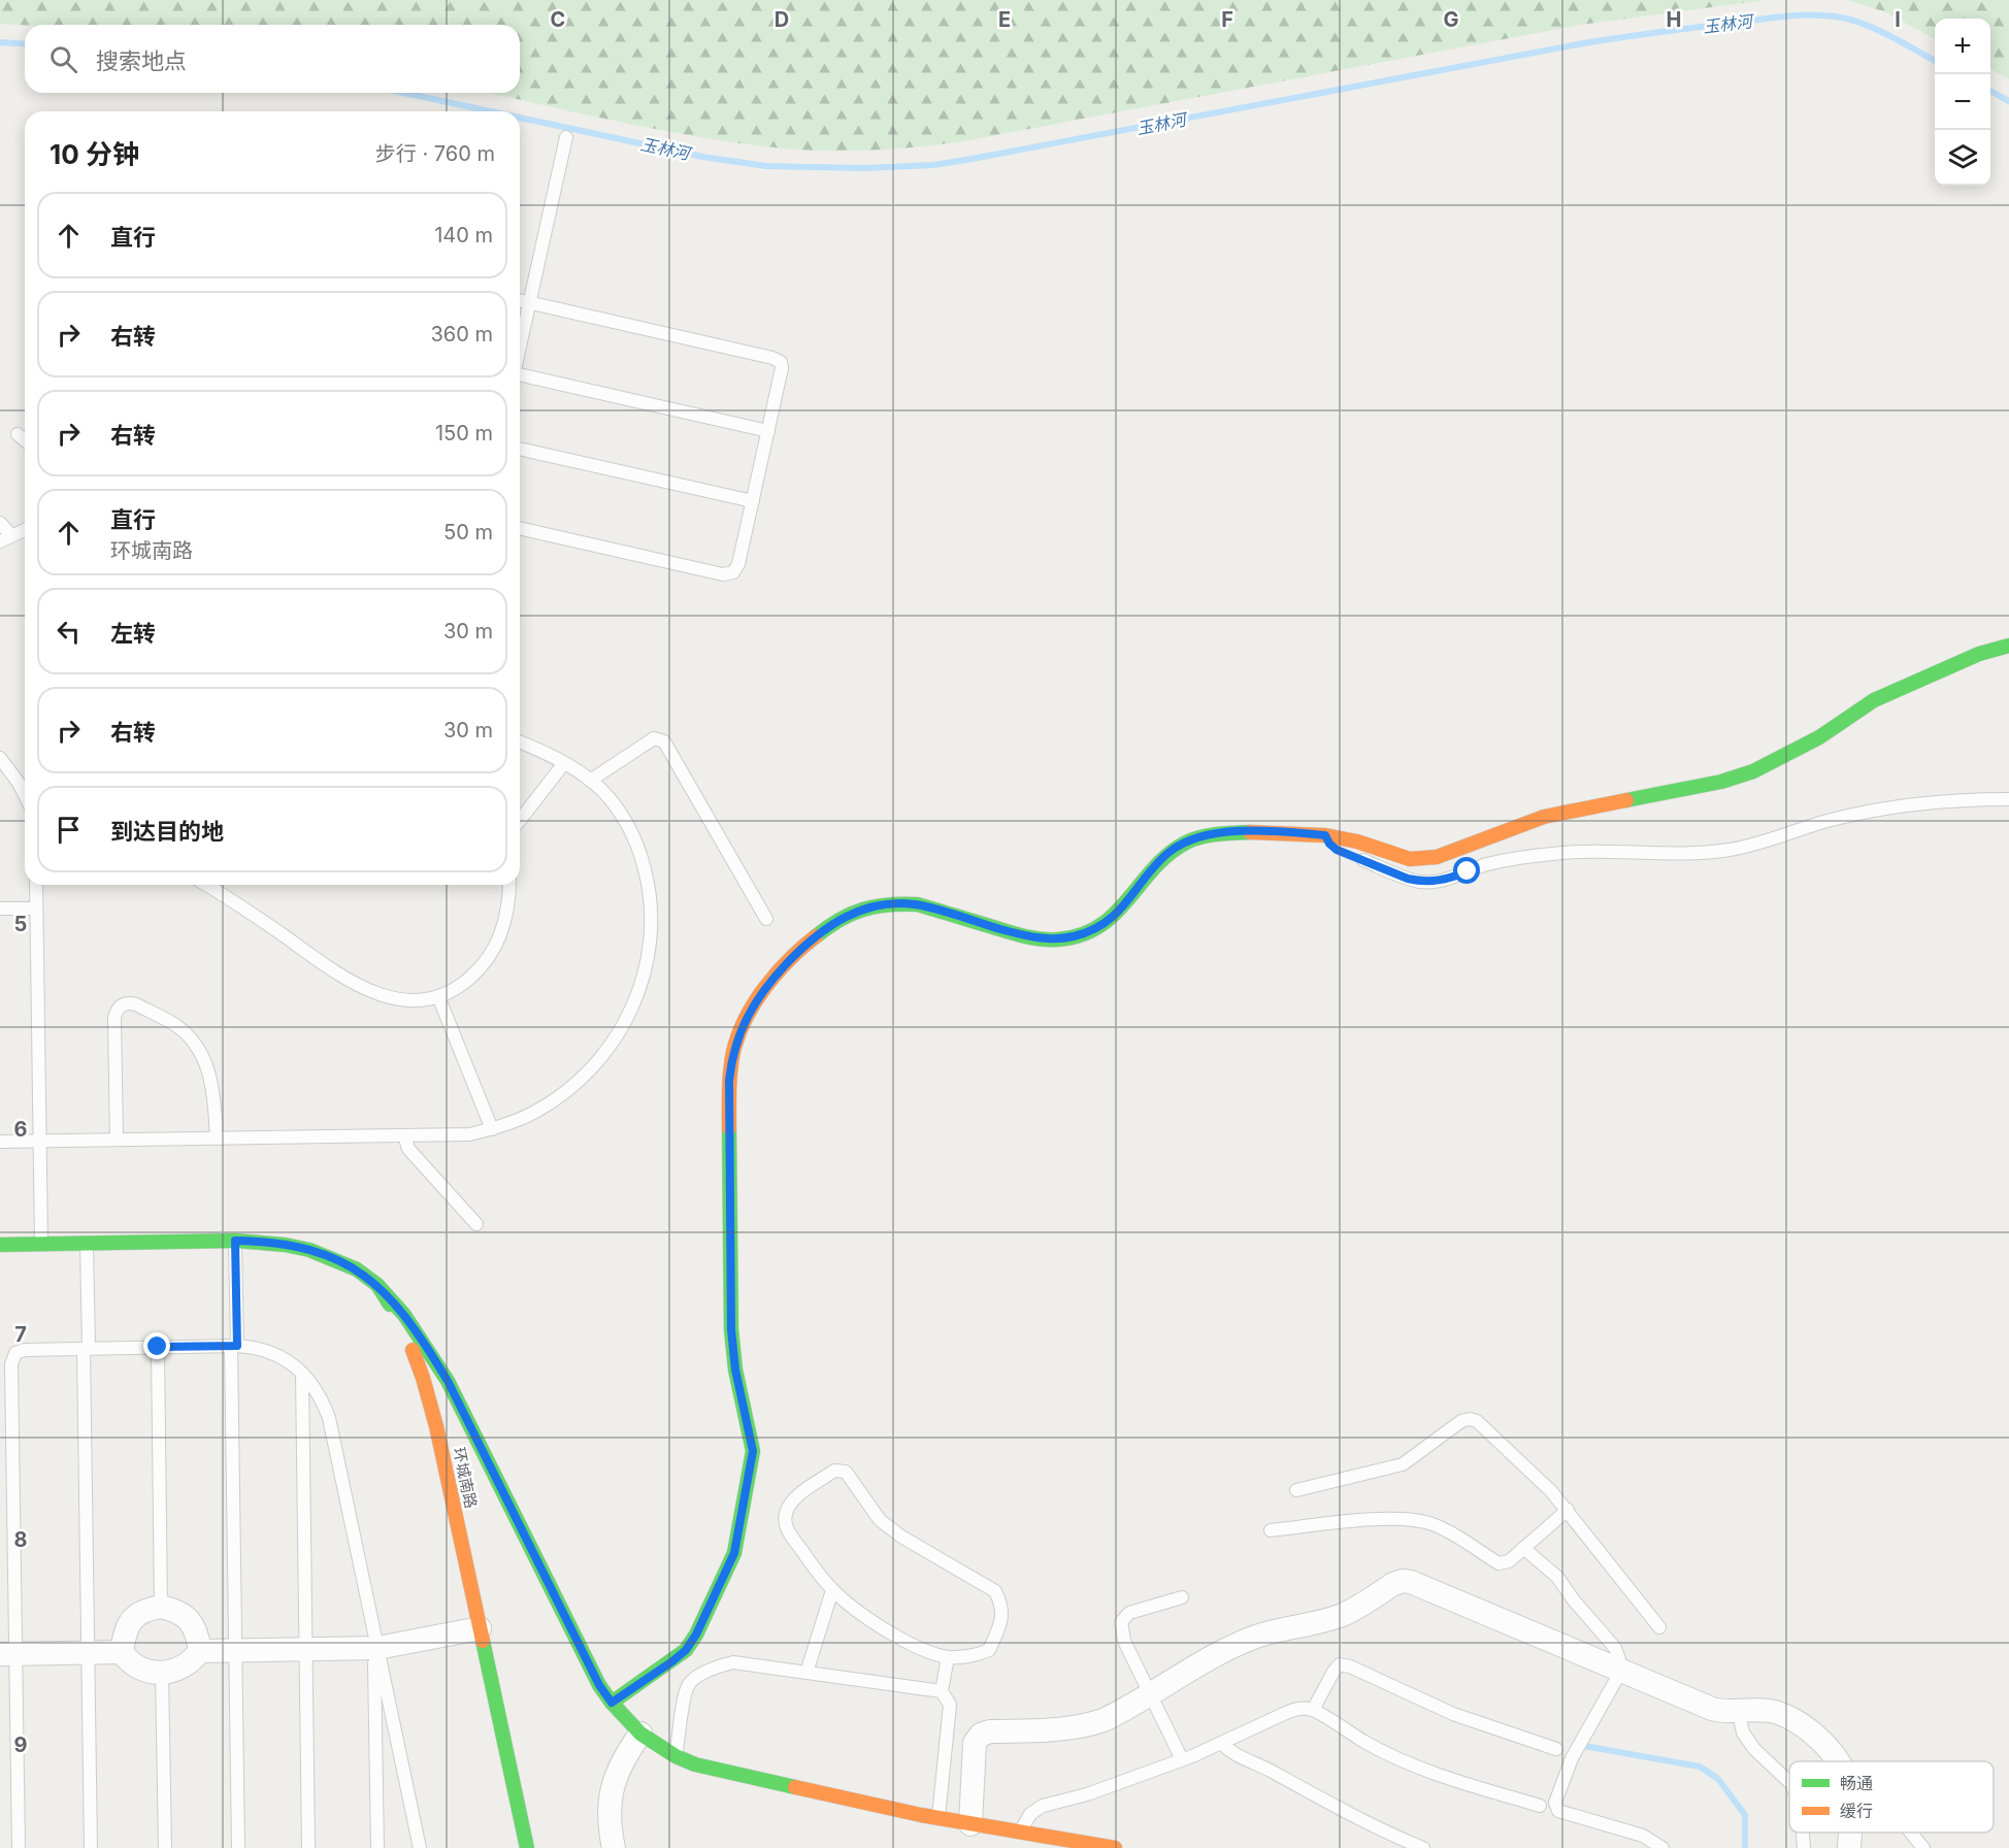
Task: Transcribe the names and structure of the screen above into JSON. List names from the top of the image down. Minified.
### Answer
{"streets":{"street":["环城南路"]},"water":["玉林河"],"legend":["畅通","缓行"],"page":{"map_buttons":["+","−"],"search":"搜索地点","heading":["10 分钟","步行 · 760 m"],"list":[["直行","140 m"],["右转","360 m"],["右转","150 m"],["直行","环城南路","50 m"],["左转","30 m"],["右转","30 m"],"到达目的地"]},"grid":{"columns":["C","D","E","F","G","H","I"],"rows":["5","6","7","8","9"]}}
